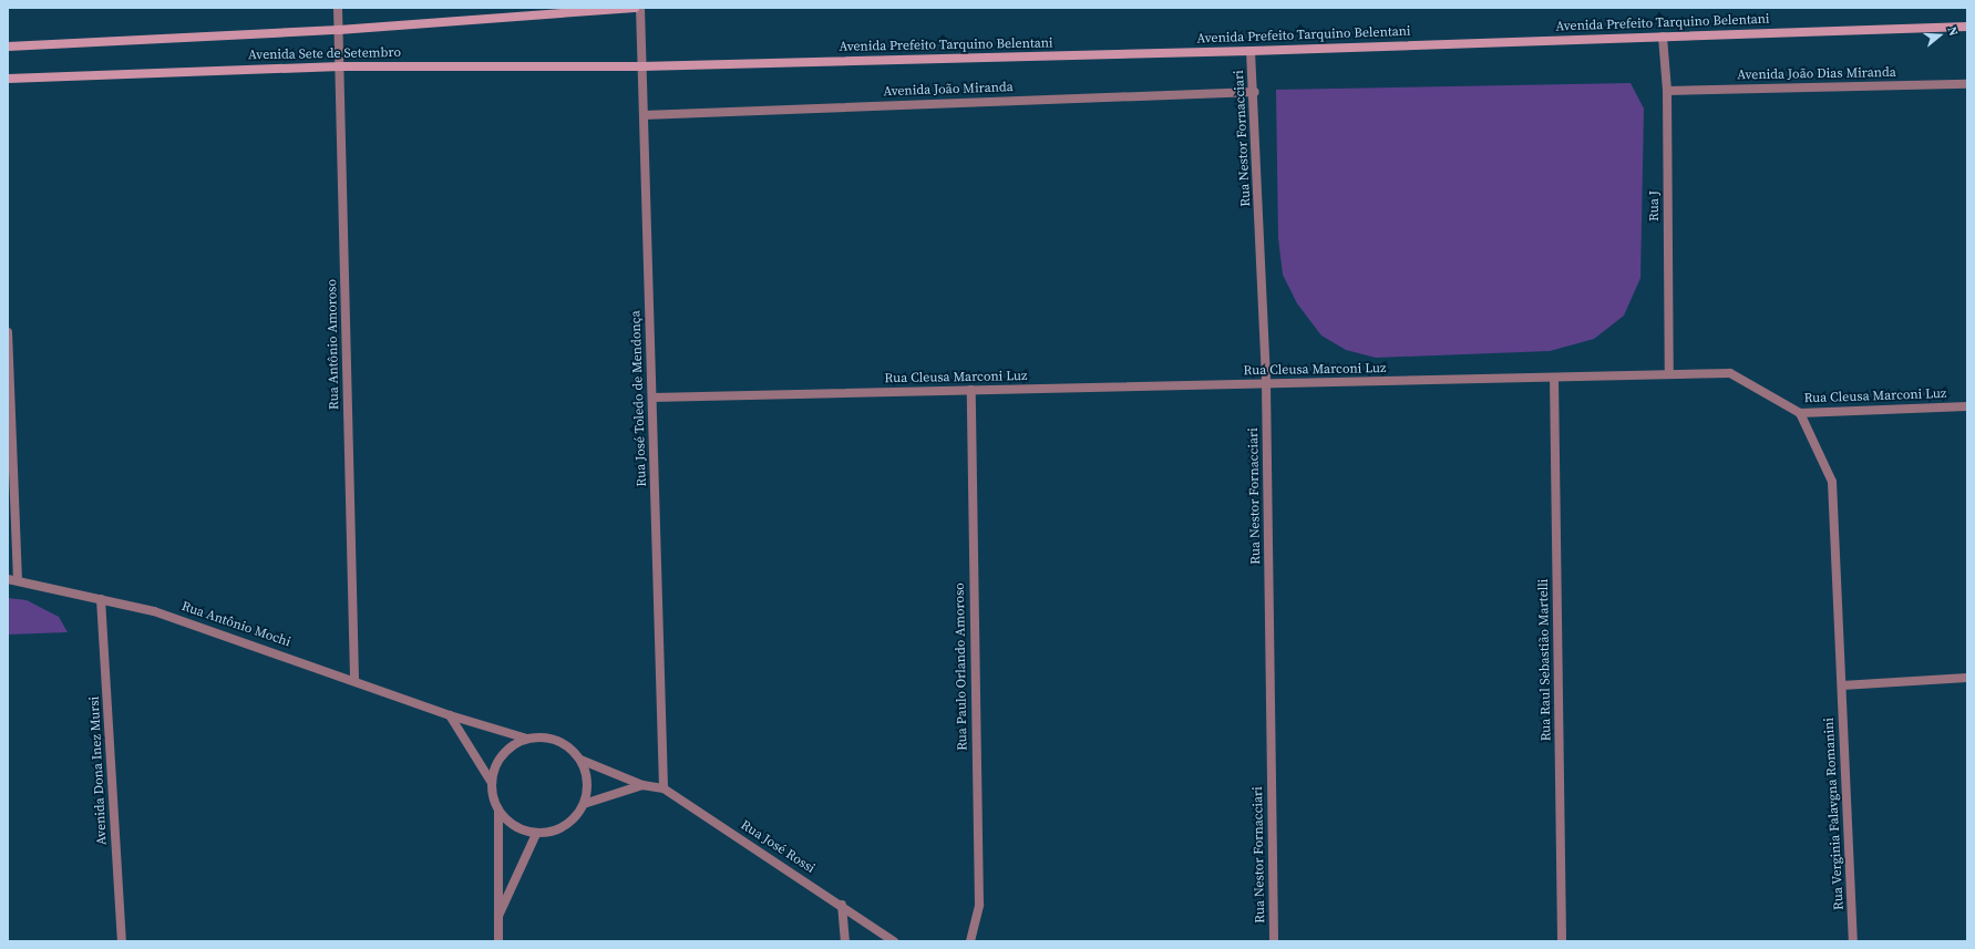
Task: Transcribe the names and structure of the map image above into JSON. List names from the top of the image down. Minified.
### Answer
{"streets":{"main road":["Avenida Prefeito Tarquino Belentani","Avenida Sete de Setembro"],"street":["Avenida João Dias Miranda","Avenida João Miranda","Rua Nestor Fornacciari","Rua J","Rua Antônio Amoroso","Rua Cleusa Marconi Luz","Rua José Toledo de Mendonça","Rua Antônio Mochi","Rua Raul Sebastião Martelli","Rua Paulo Orlando Amoroso","Avenida Dona Inez Mursi","Rua Verginia Falavgna Romanini","Rua José Rossi"]},"crossings":[["Avenida Prefeito Tarquino Belentani","Avenida Sete de Setembro"],["Avenida Prefeito Tarquino Belentani","Rua Nestor Fornacciari"],["Avenida Prefeito Tarquino Belentani","Rua J"],["Avenida Prefeito Tarquino Belentani","Rua José Toledo de Mendonça"],["Avenida Sete de Setembro","Rua Antônio Amoroso"],["Avenida Sete de Setembro","Rua José Toledo de Mendonça"],["Avenida João Dias Miranda","Rua J"],["Avenida João Miranda","Rua Nestor Fornacciari"],["Avenida João Miranda","Rua José Toledo de Mendonça"],["Rua Nestor Fornacciari","Rua Cleusa Marconi Luz"],["Rua J","Rua Cleusa Marconi Luz"],["Rua Antônio Amoroso","Rua Antônio Mochi"],["Rua Cleusa Marconi Luz","Rua José Toledo de Mendonça"],["Rua Cleusa Marconi Luz","Rua Raul Sebastião Martelli"],["Rua Cleusa Marconi Luz","Rua Paulo Orlando Amoroso"],["Rua Cleusa Marconi Luz","Rua Verginia Falavgna Romanini"],["Rua José Toledo de Mendonça","Rua José Rossi"],["Rua Antônio Mochi","Avenida Dona Inez Mursi"],["Rua Antônio Mochi","Rua José Rossi"]],"north":"right"}
